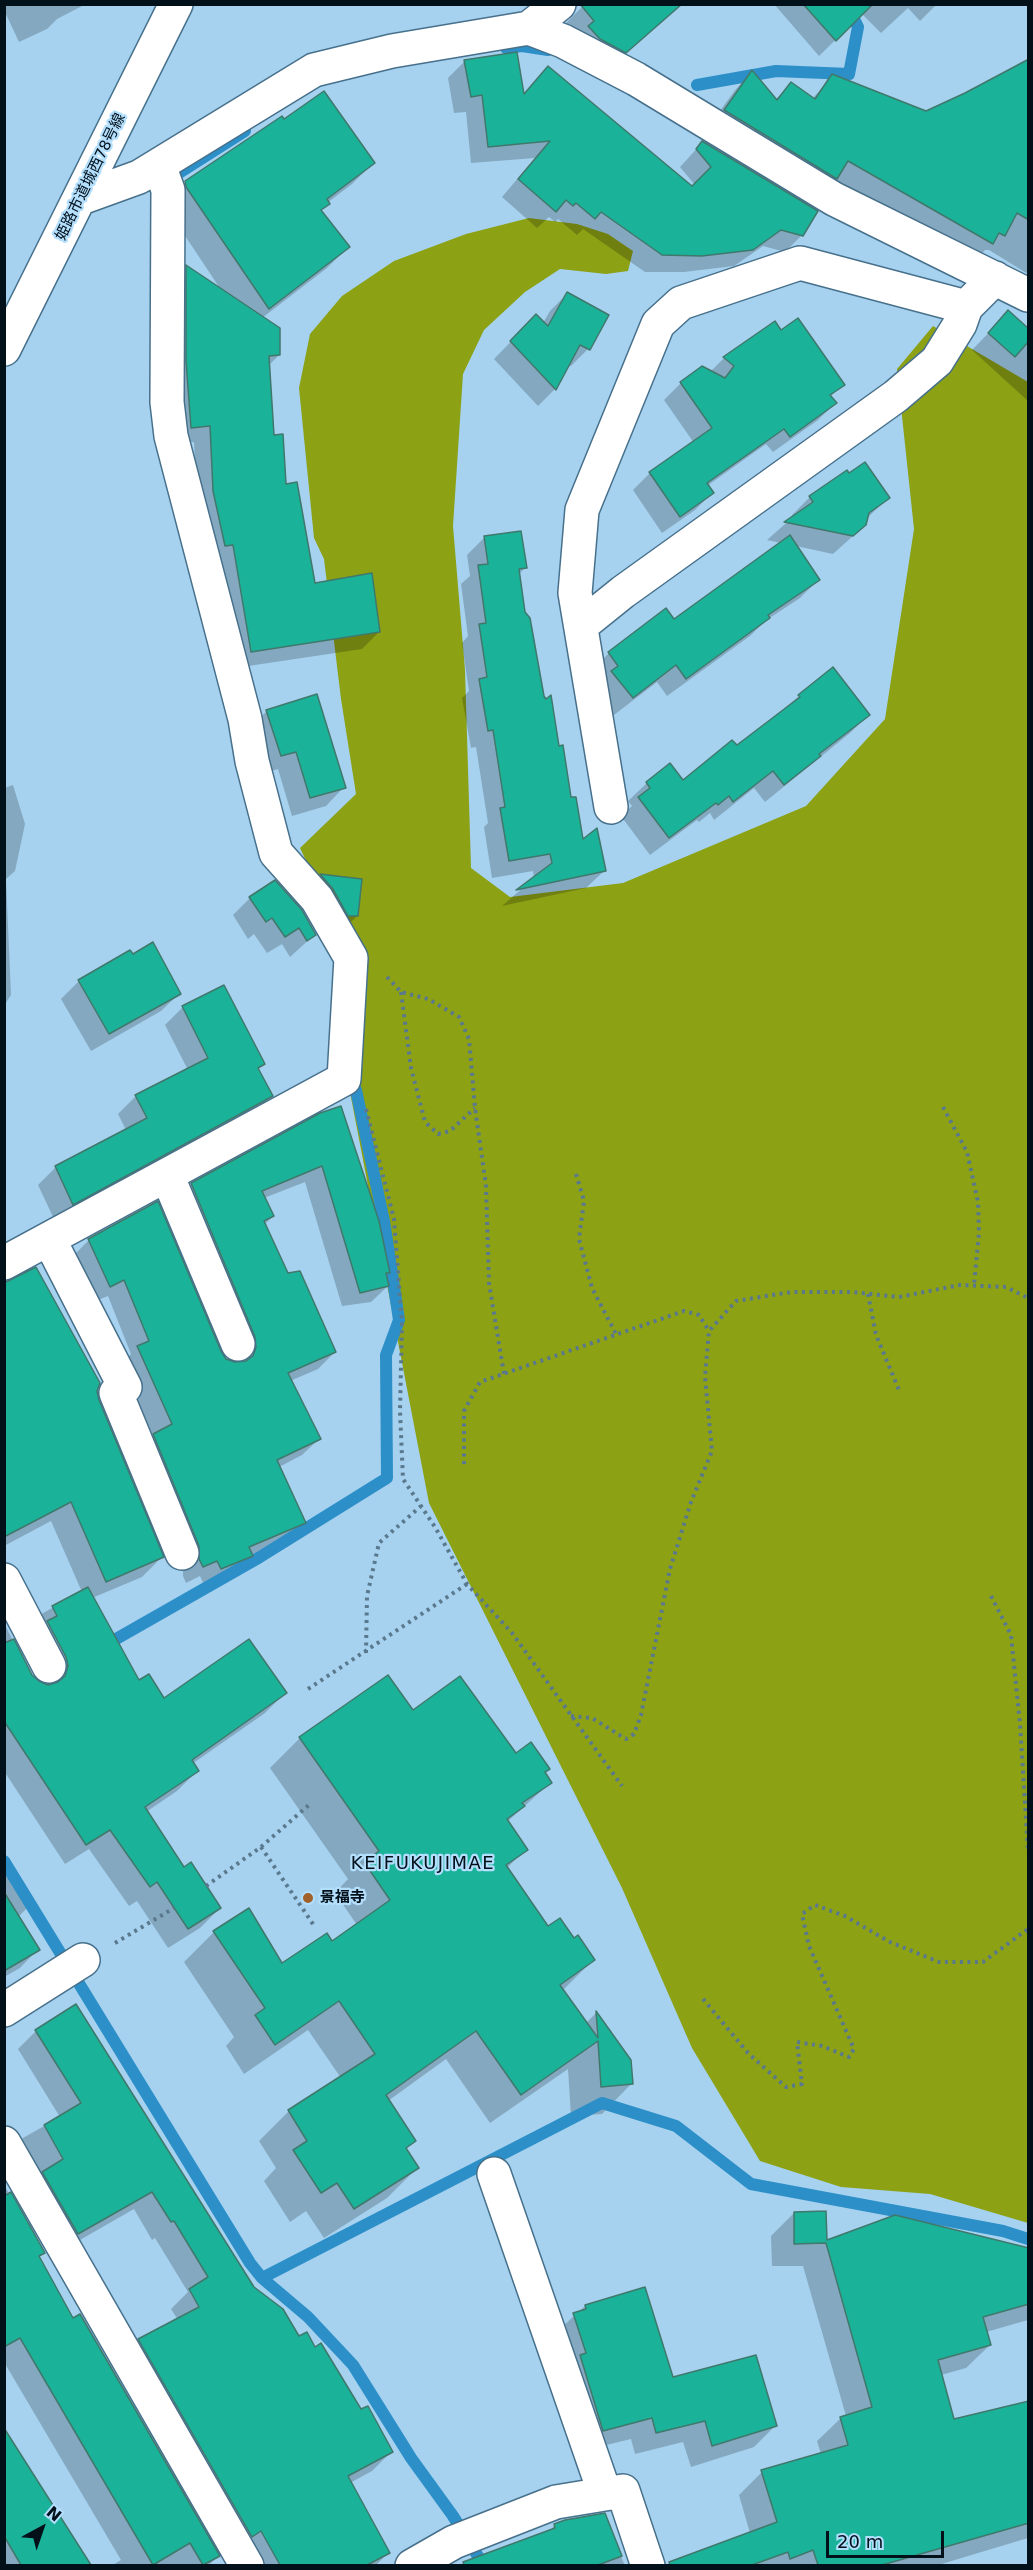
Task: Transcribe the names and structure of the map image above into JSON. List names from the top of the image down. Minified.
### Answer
{"streets":{"street":["姫路市道城西78号線"]},"districts":["KEIFUKUJIMAE"],"places":["景福寺"],"scale_bar":"20 m","north":"top right"}
